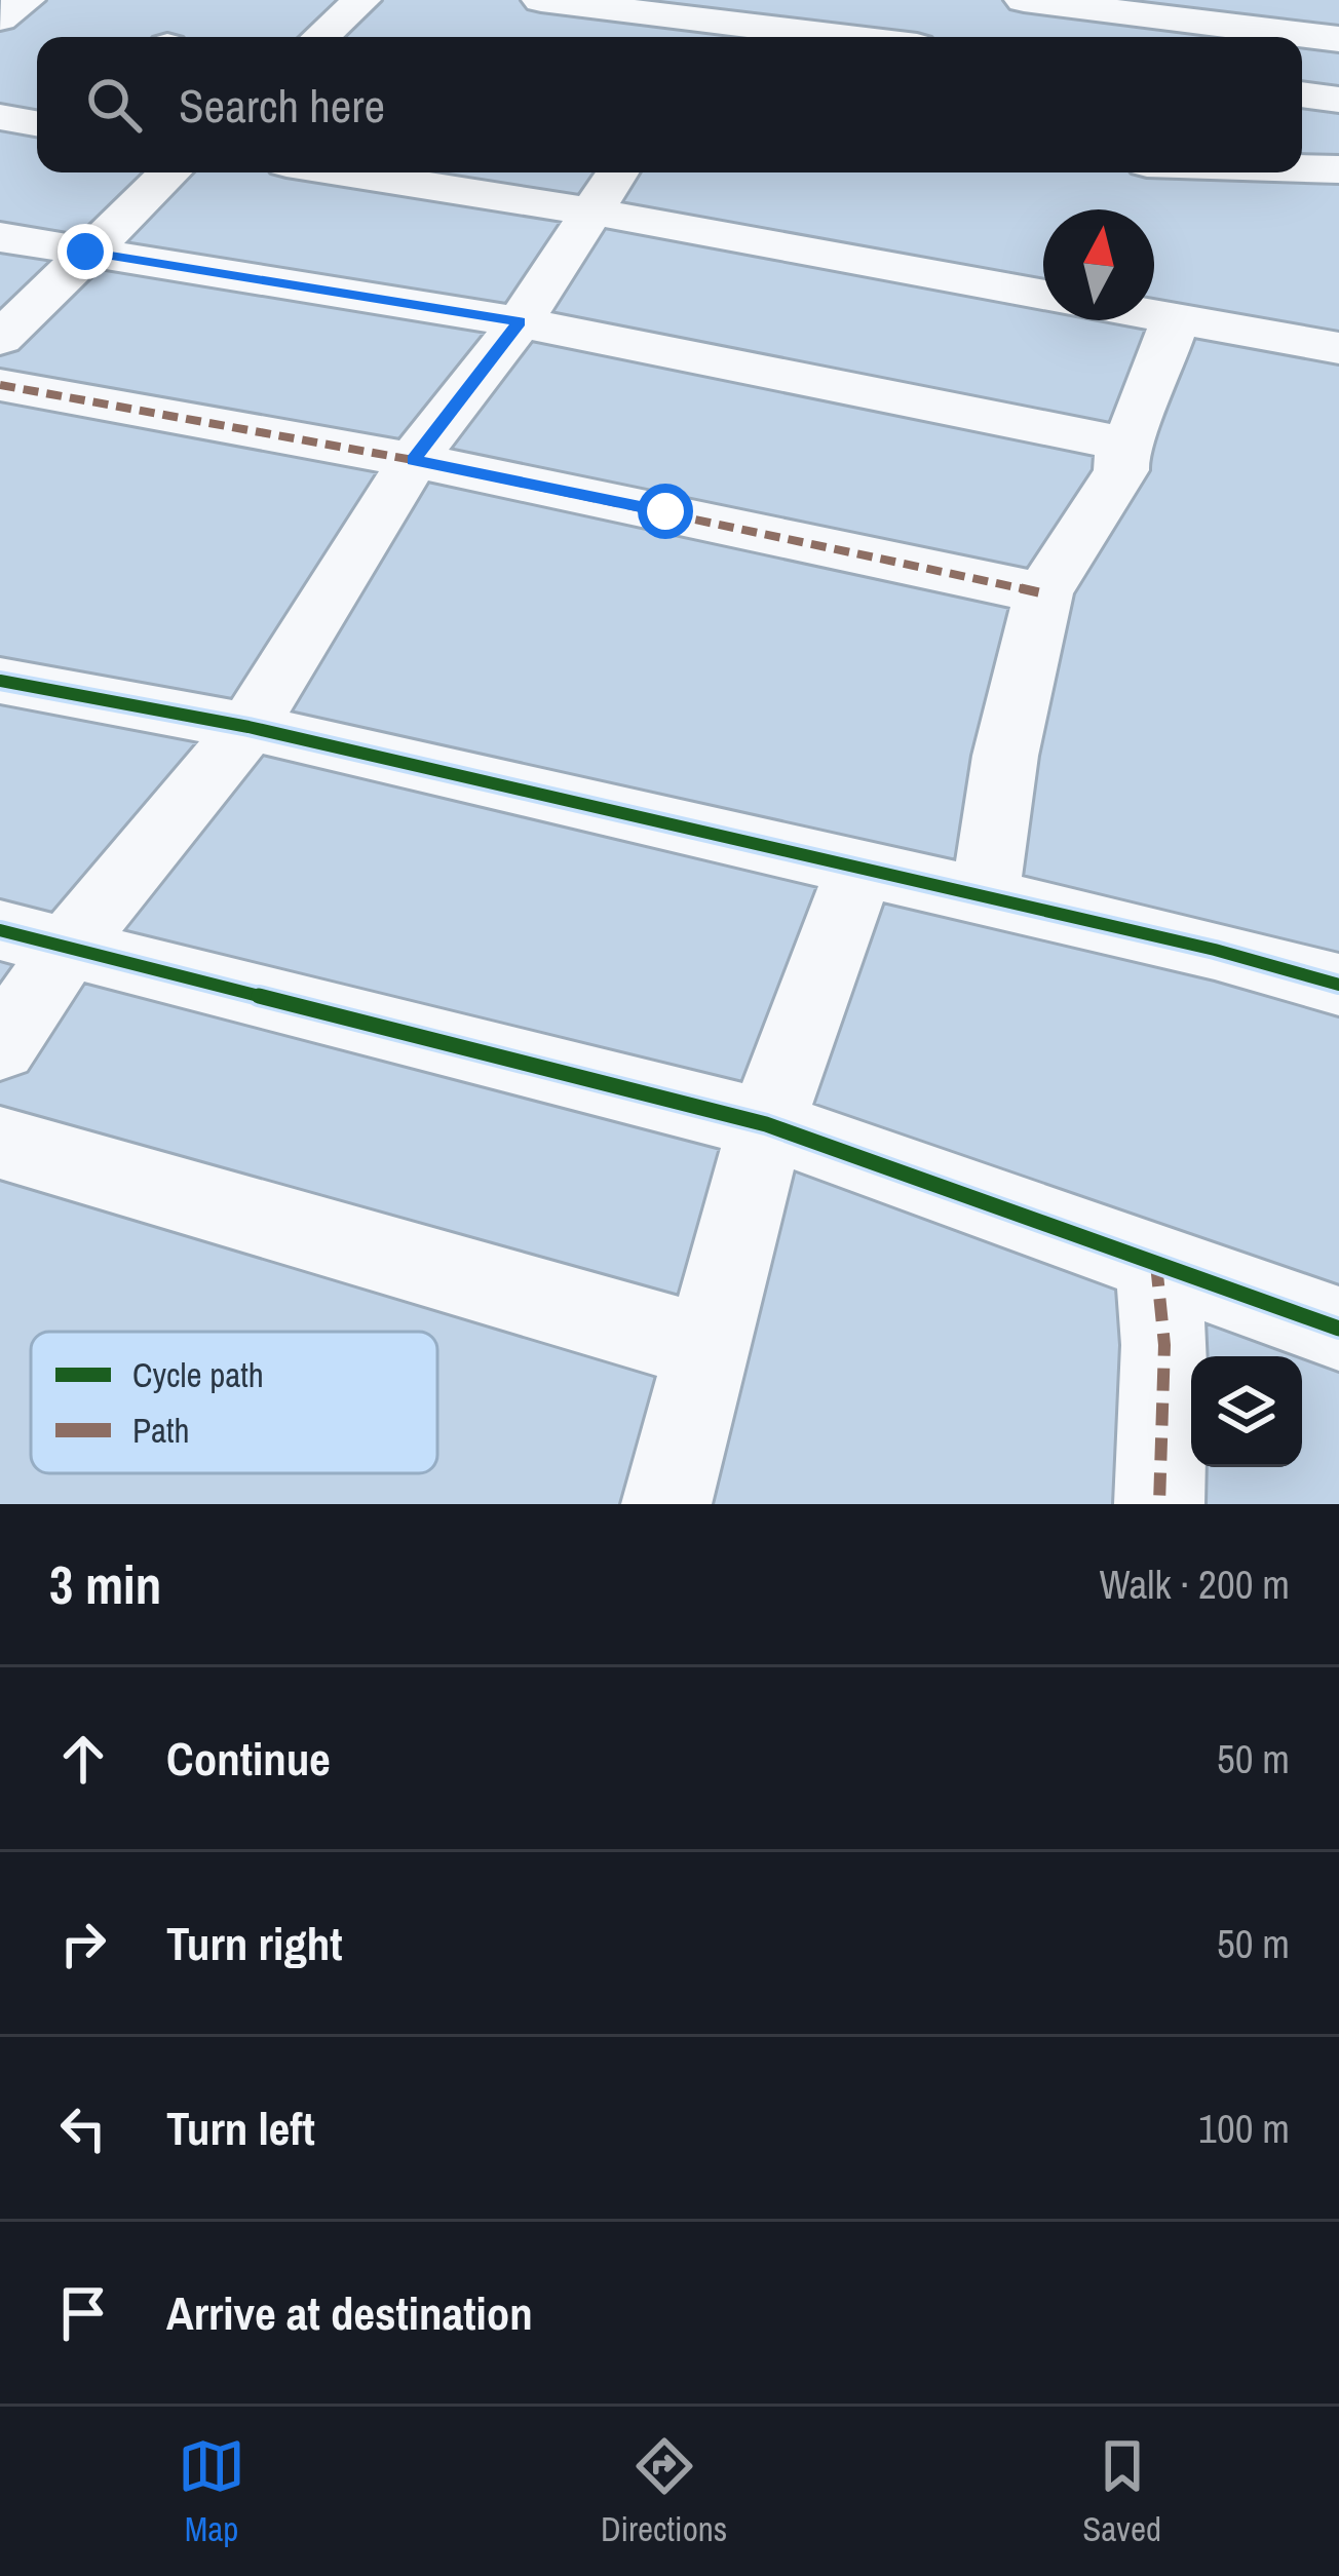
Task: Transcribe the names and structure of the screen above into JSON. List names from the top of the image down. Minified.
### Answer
{"legend":["Cycle path","Path"],"north":"top","page":{"search":"Search here","heading":["3 min","Walk · 200 m"],"list":[["Continue","50 m"],["Turn right","50 m"],["Turn left","100 m"],"Arrive at destination"],"nav":["Map","Directions","Saved"]}}
